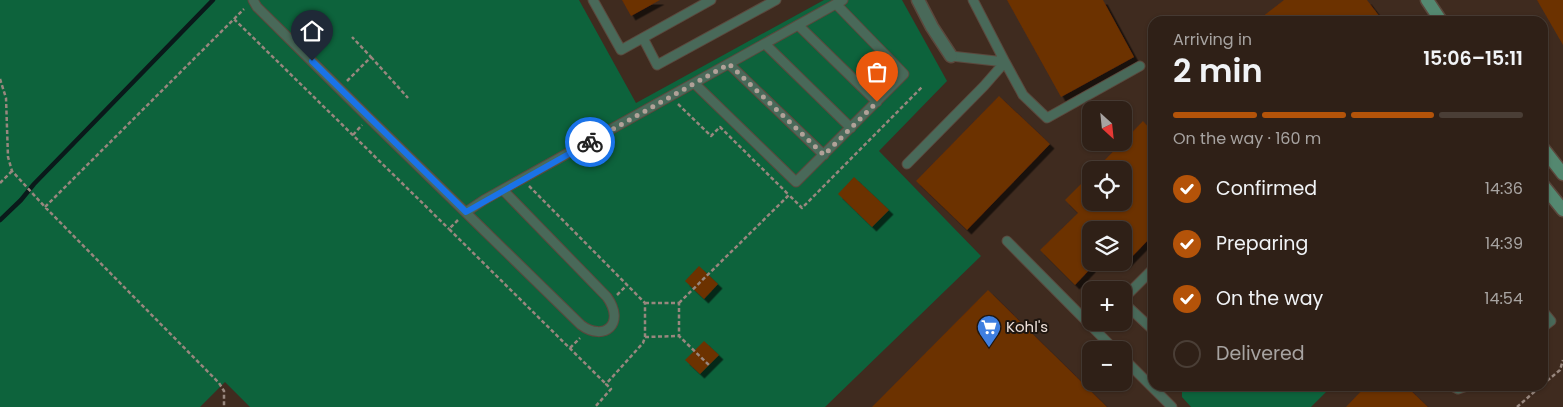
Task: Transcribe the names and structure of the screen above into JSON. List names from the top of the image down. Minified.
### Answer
{"places":{"supermarket":["Kohl's"]},"north":"bottom right","page":{"heading":["2 min","Arriving in","15:06–15:11"],"map_buttons":["+","−"],"bar":"On the way · 160 m","list":[["Confirmed","14:36"],["Preparing","14:39"],["On the way","14:54"],"Delivered"]}}
